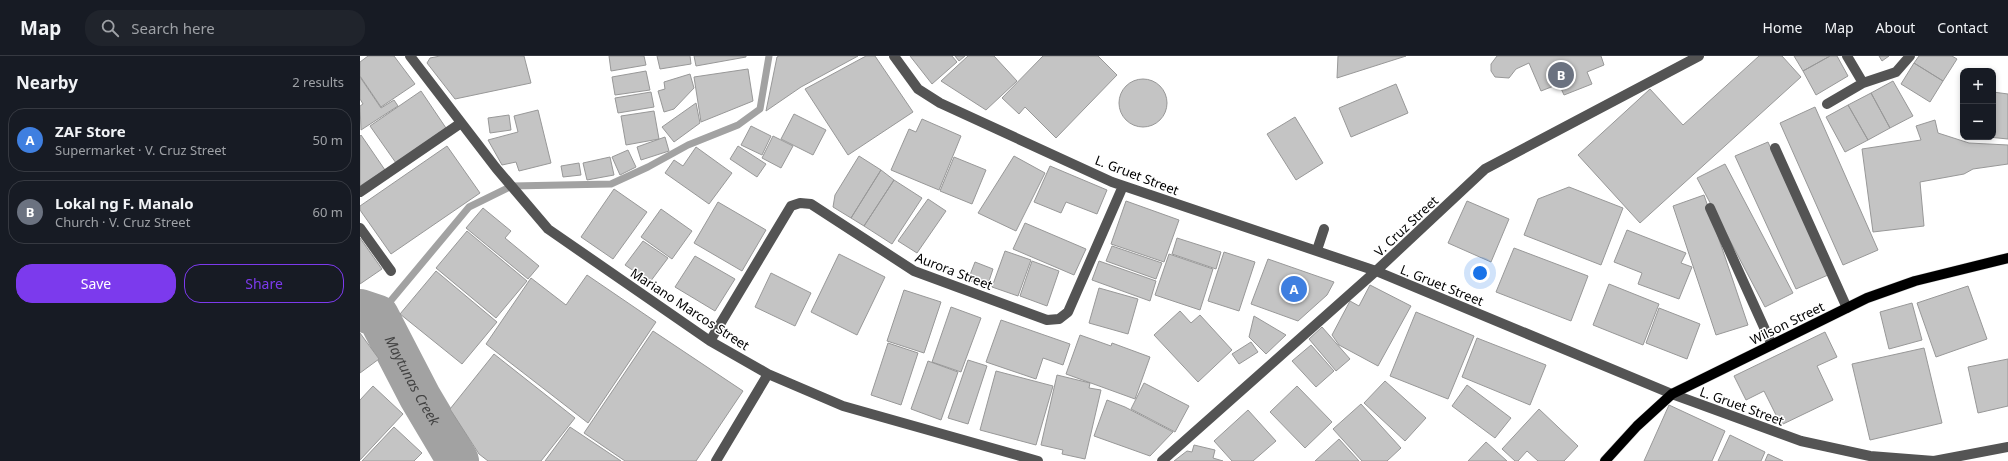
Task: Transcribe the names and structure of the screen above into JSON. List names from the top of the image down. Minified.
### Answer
{"streets":{"main road":["Wilson Street"],"street":["L. Gruet Street","V. Cruz Street","Aurora Street","Mariano Marcos Street"]},"crossings":[["L. Gruet Street","V. Cruz Street"],["L. Gruet Street","Aurora Street"],["L. Gruet Street","Wilson Street"],["Aurora Street","Mariano Marcos Street"]],"water":["Maytunas Creek"],"page":{"header":"Map","search":"Search here","nav":["Home","Map","About","Contact"],"heading":["Nearby","2 results"],"pins":["B","A"],"map_buttons":["+","−"],"list":[{"mark":"A","name":"ZAF Store","note":"Supermarket · V. Cruz Street","value":"50 m"},{"mark":"B","name":"Lokal ng F. Manalo","note":"Church · V. Cruz Street","value":"60 m"}],"buttons":["Save","Share"]}}
